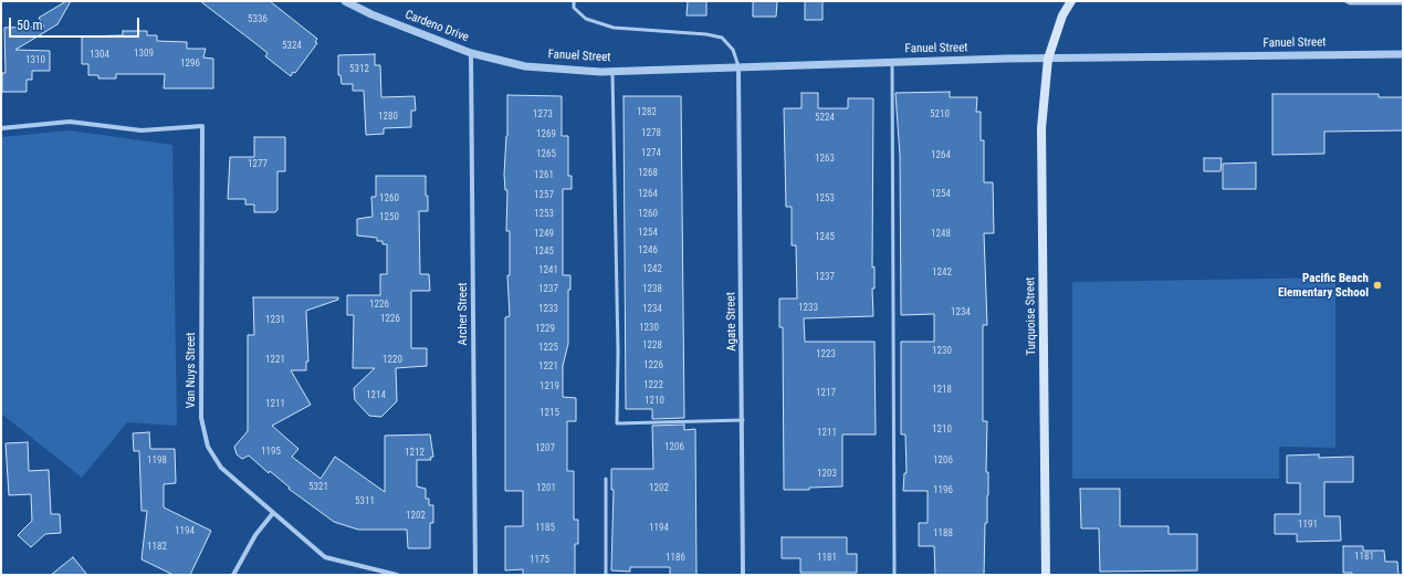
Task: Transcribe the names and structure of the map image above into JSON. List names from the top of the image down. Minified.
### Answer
{"streets":{"main road":["Turquoise Street"],"street":["Cardeno Drive","Fanuel Street","Archer Street","Agate Street","Van Nuys Street"]},"crossings":[["Cardeno Drive","Fanuel Street"],["Cardeno Drive","Archer Street"],["Fanuel Street","Archer Street"],["Fanuel Street","Turquoise Street"],["Fanuel Street","Agate Street"]],"places":["Pacific Beach Elementary School"],"house_numbers":["5336","5324","1309","1304","1310","1296","5312","1282","1273","5210","1280","5224","1278","1269","1274","1265","1264","1263","1277","1268","1261","1264","1254","1257","1260","1253","1253","1260","1250","1254","1249","1248","1245","1246","1245","1242","1241","1242","1237","1237","1238","1226","1233","1233","1234","1234","1226","1231","1230","1229","1228","1225","1230","1223","1221","1220","1226","1221","1222","1219","1218","1217","1214","1210","1211","1215","1210","1211","1206","1207","1195","1212","1198","1206","1203","5321","1201","1202","1196","5311","1202","1191","1185","1194","1194","1188","1182","1181","1186","1181","1175"],"scale_bar":"50 m"}
